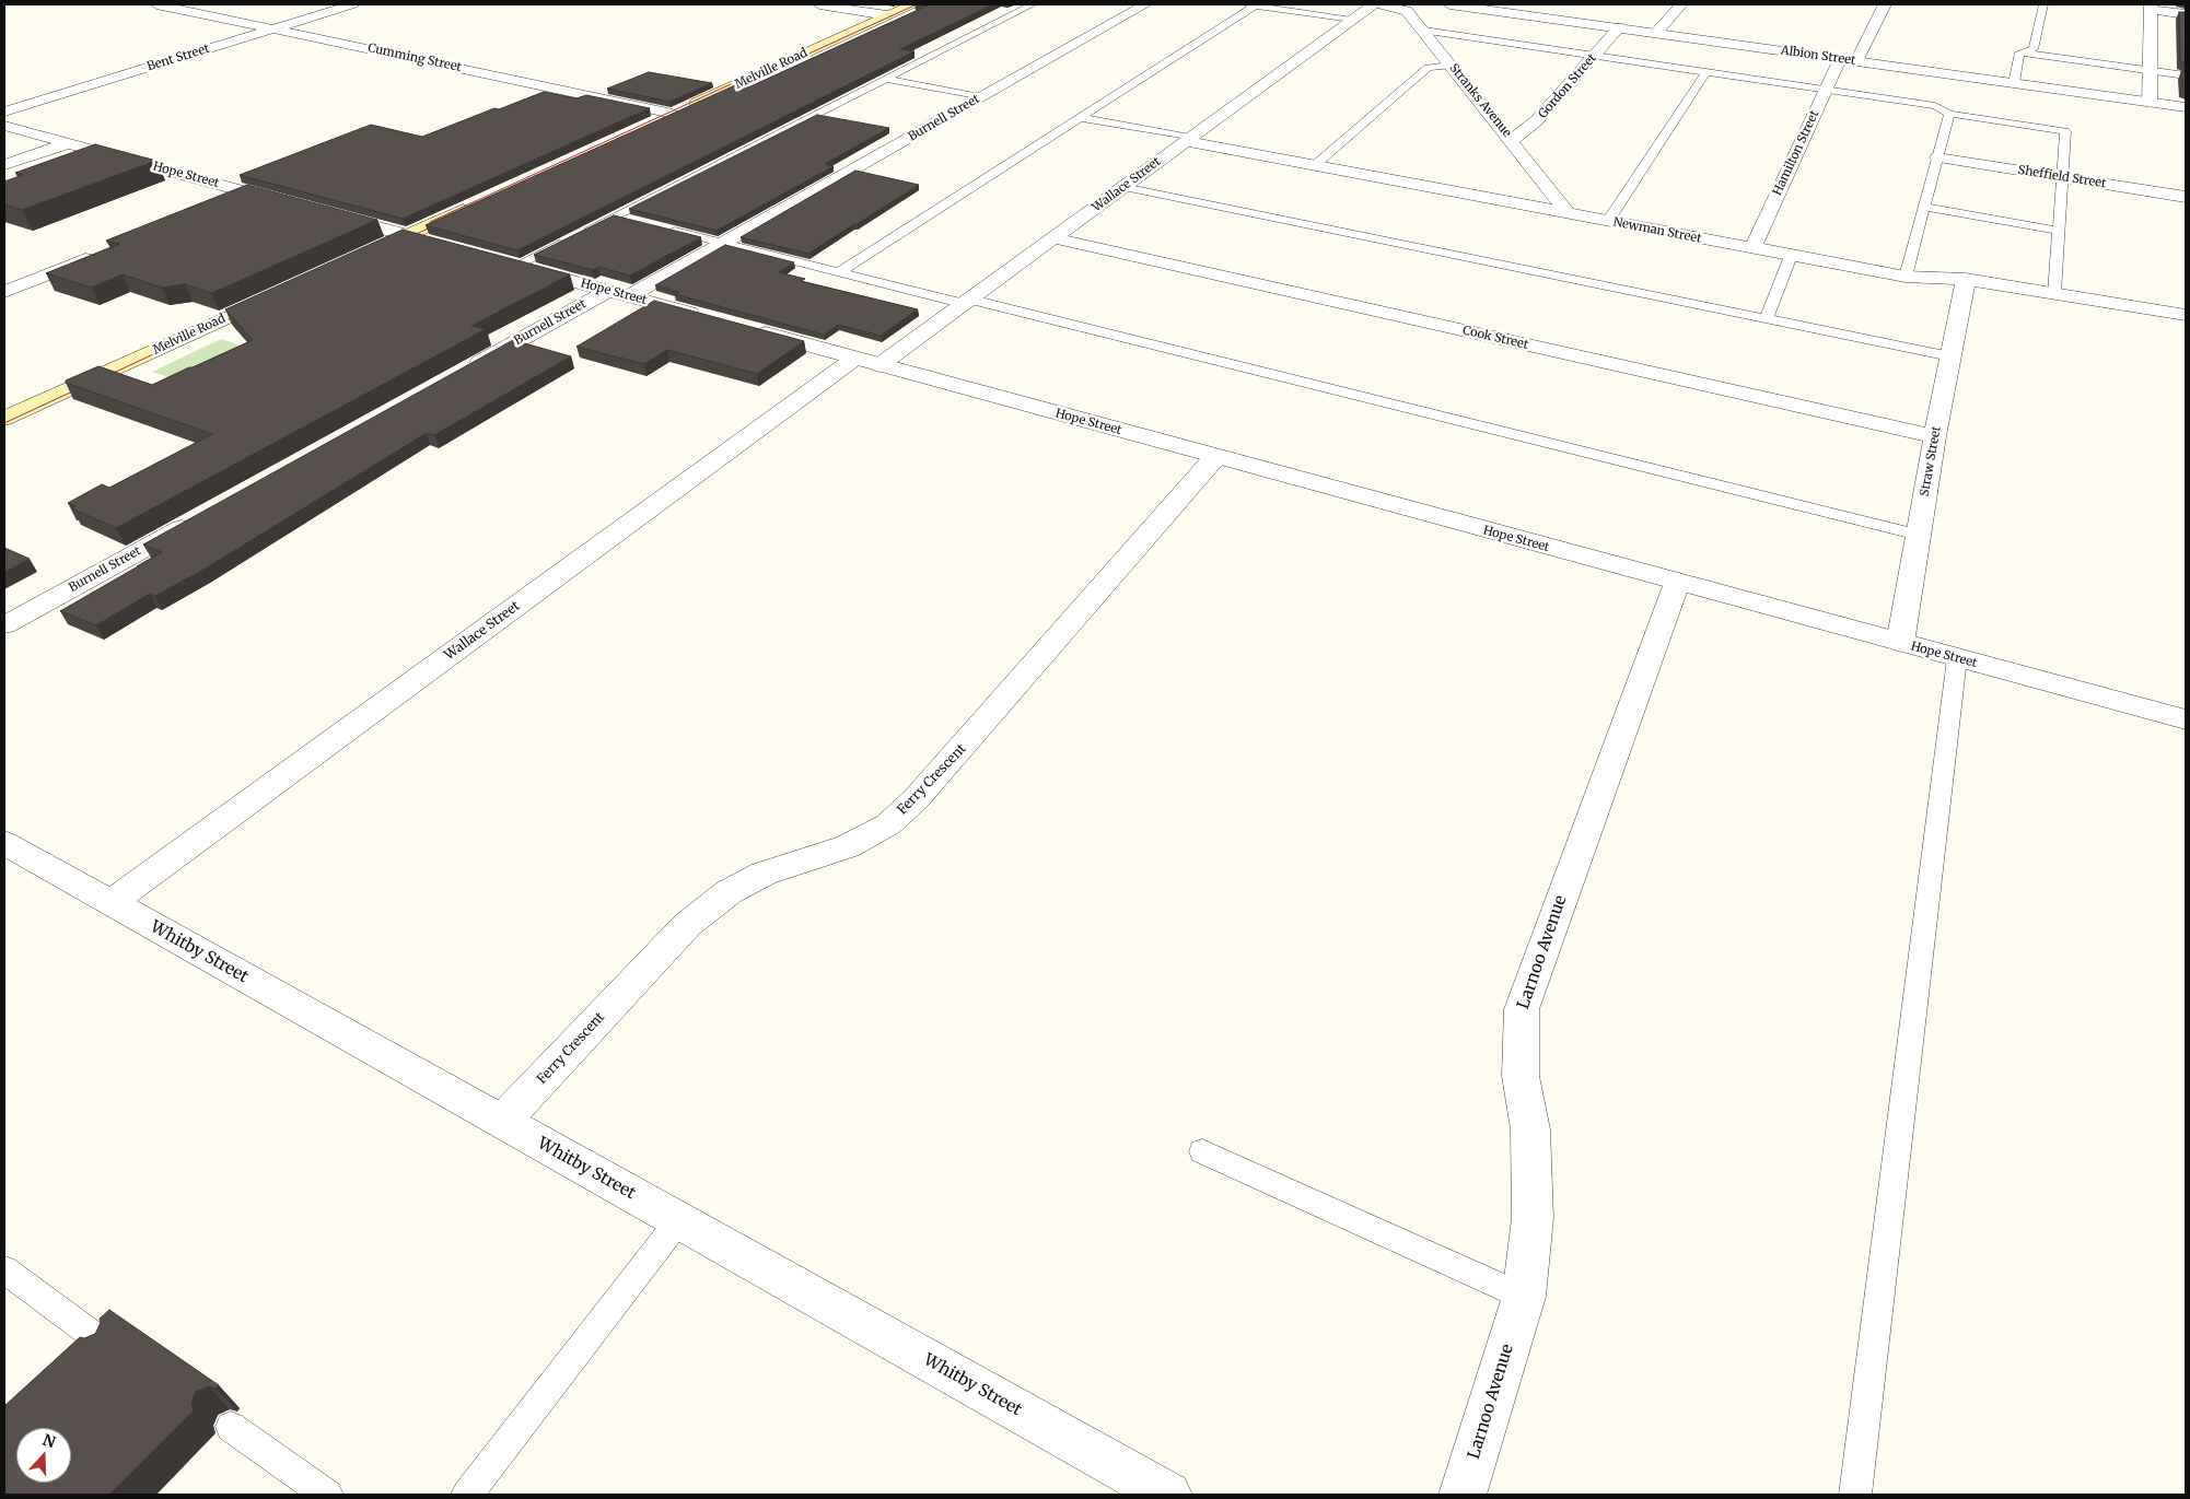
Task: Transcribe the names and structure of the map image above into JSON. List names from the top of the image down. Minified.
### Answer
{"streets":{"main road":["Melville Road"],"street":["Albion Street","Bent Street","Cumming Street","Gordon Street","Stranks Avenue","Burnell Street","Hamilton Street","Hope Street","Sheffield Street","Wallace Street","Newman Street","Cook Street","Straw Street","Ferry Crescent","Whitby Street","Larnoo Avenue"]},"crossings":[["Albion Street","Gordon Street"],["Albion Street","Hamilton Street"],["Bent Street","Cumming Street"],["Cumming Street","Melville Road"],["Gordon Street","Stranks Avenue"],["Stranks Avenue","Newman Street"],["Burnell Street","Hope Street"],["Hamilton Street","Newman Street"],["Hope Street","Wallace Street"],["Hope Street","Straw Street"],["Hope Street","Ferry Crescent"],["Hope Street","Larnoo Avenue"],["Wallace Street","Newman Street"],["Wallace Street","Cook Street"],["Wallace Street","Whitby Street"],["Newman Street","Straw Street"],["Cook Street","Straw Street"],["Ferry Crescent","Whitby Street"]],"north":"top"}
